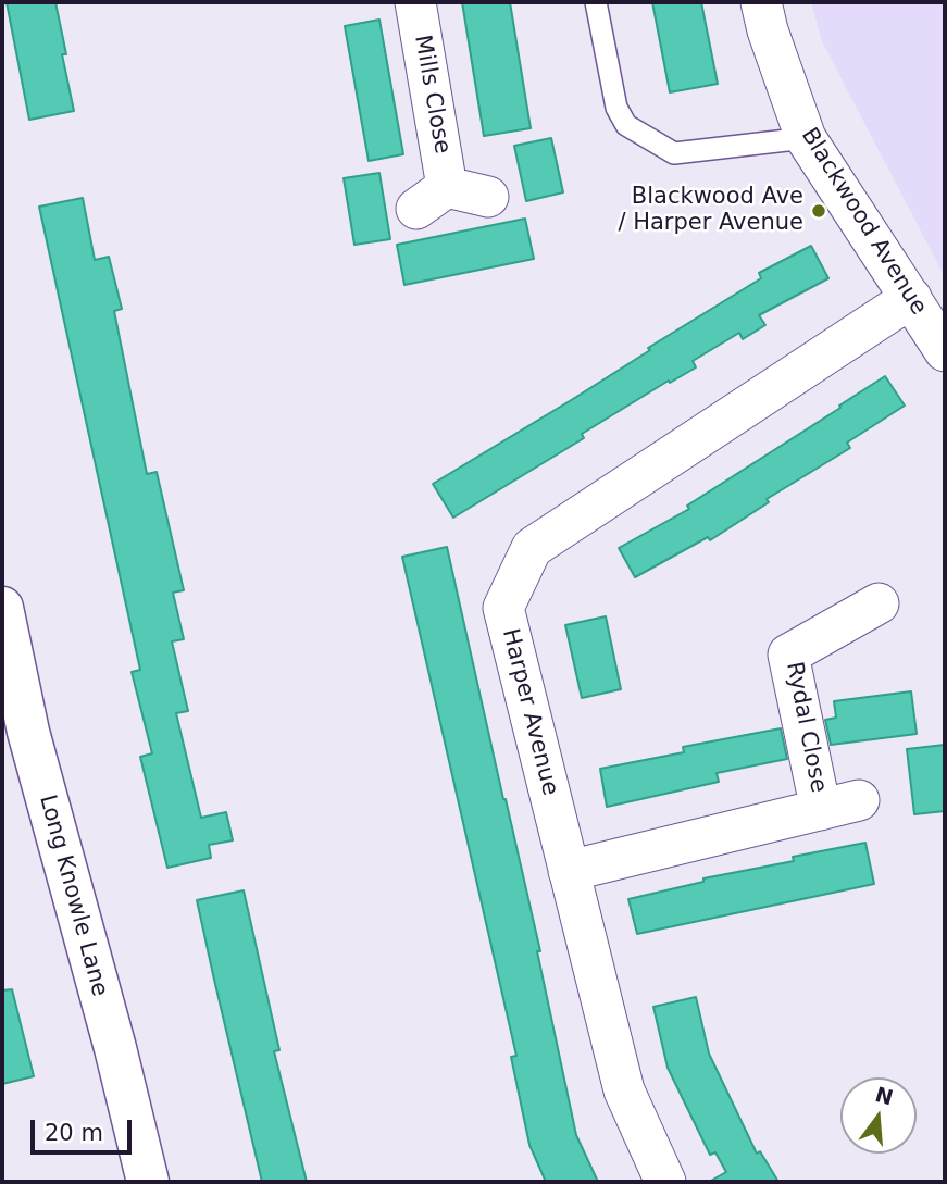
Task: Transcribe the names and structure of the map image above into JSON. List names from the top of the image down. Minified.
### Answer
{"streets":{"main road":["Long Knowle Lane"],"street":["Mills Close","Blackwood Avenue","Harper Avenue","Rydal Close"]},"crossings":[["Blackwood Avenue","Harper Avenue"],["Harper Avenue","Rydal Close"]],"places":["Blackwood Ave / Harper Avenue"],"scale_bar":"20 m","north":"top"}
